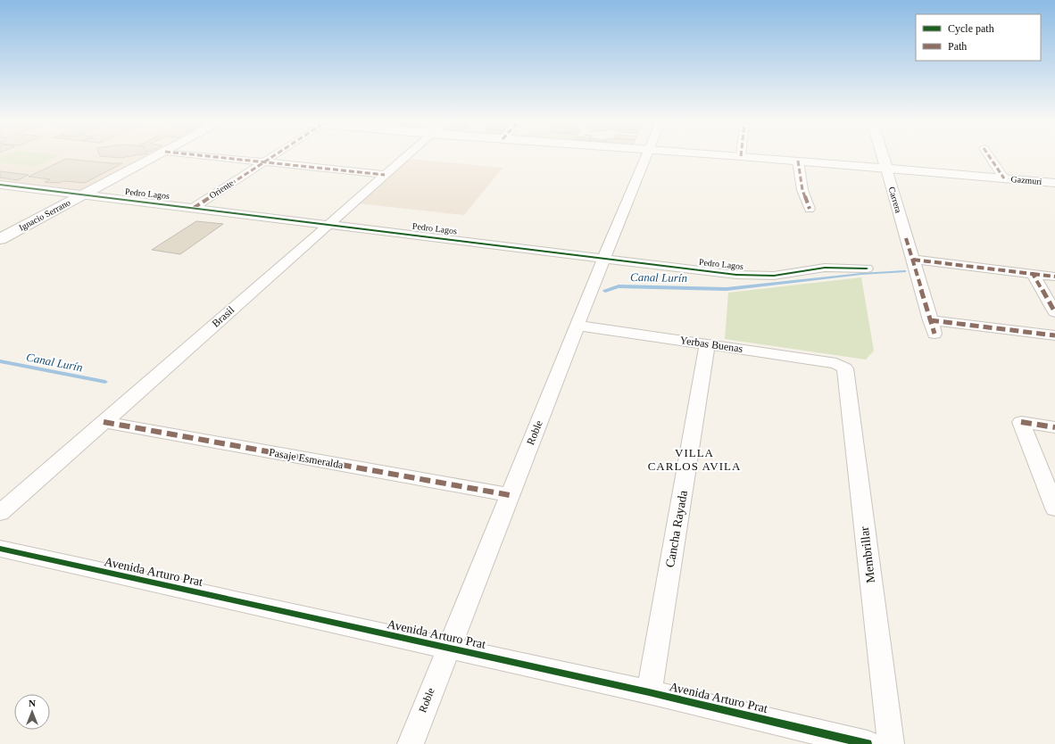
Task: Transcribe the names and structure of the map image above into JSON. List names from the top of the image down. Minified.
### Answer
{"streets":{"street":["Gazmuri","Oriente","Pedro Lagos","Carrera","Ignacio Serrano","Brasil","Yerbas Buenas","Roble","Pasaje Esmeralda","Cancha Rayada","Membrillar","Avenida Arturo Prat"]},"crossings":[["Gazmuri","Carrera"],["Oriente","Pedro Lagos"],["Pedro Lagos","Ignacio Serrano"],["Pedro Lagos","Brasil"],["Pedro Lagos","Roble"],["Brasil","Pasaje Esmeralda"],["Yerbas Buenas","Roble"],["Yerbas Buenas","Cancha Rayada"],["Yerbas Buenas","Membrillar"],["Roble","Pasaje Esmeralda"],["Roble","Avenida Arturo Prat"],["Cancha Rayada","Avenida Arturo Prat"]],"districts":["VILLA CARLOS AVILA"],"water":["Canal Lurín"],"legend":["Cycle path","Path"],"north":"top"}
